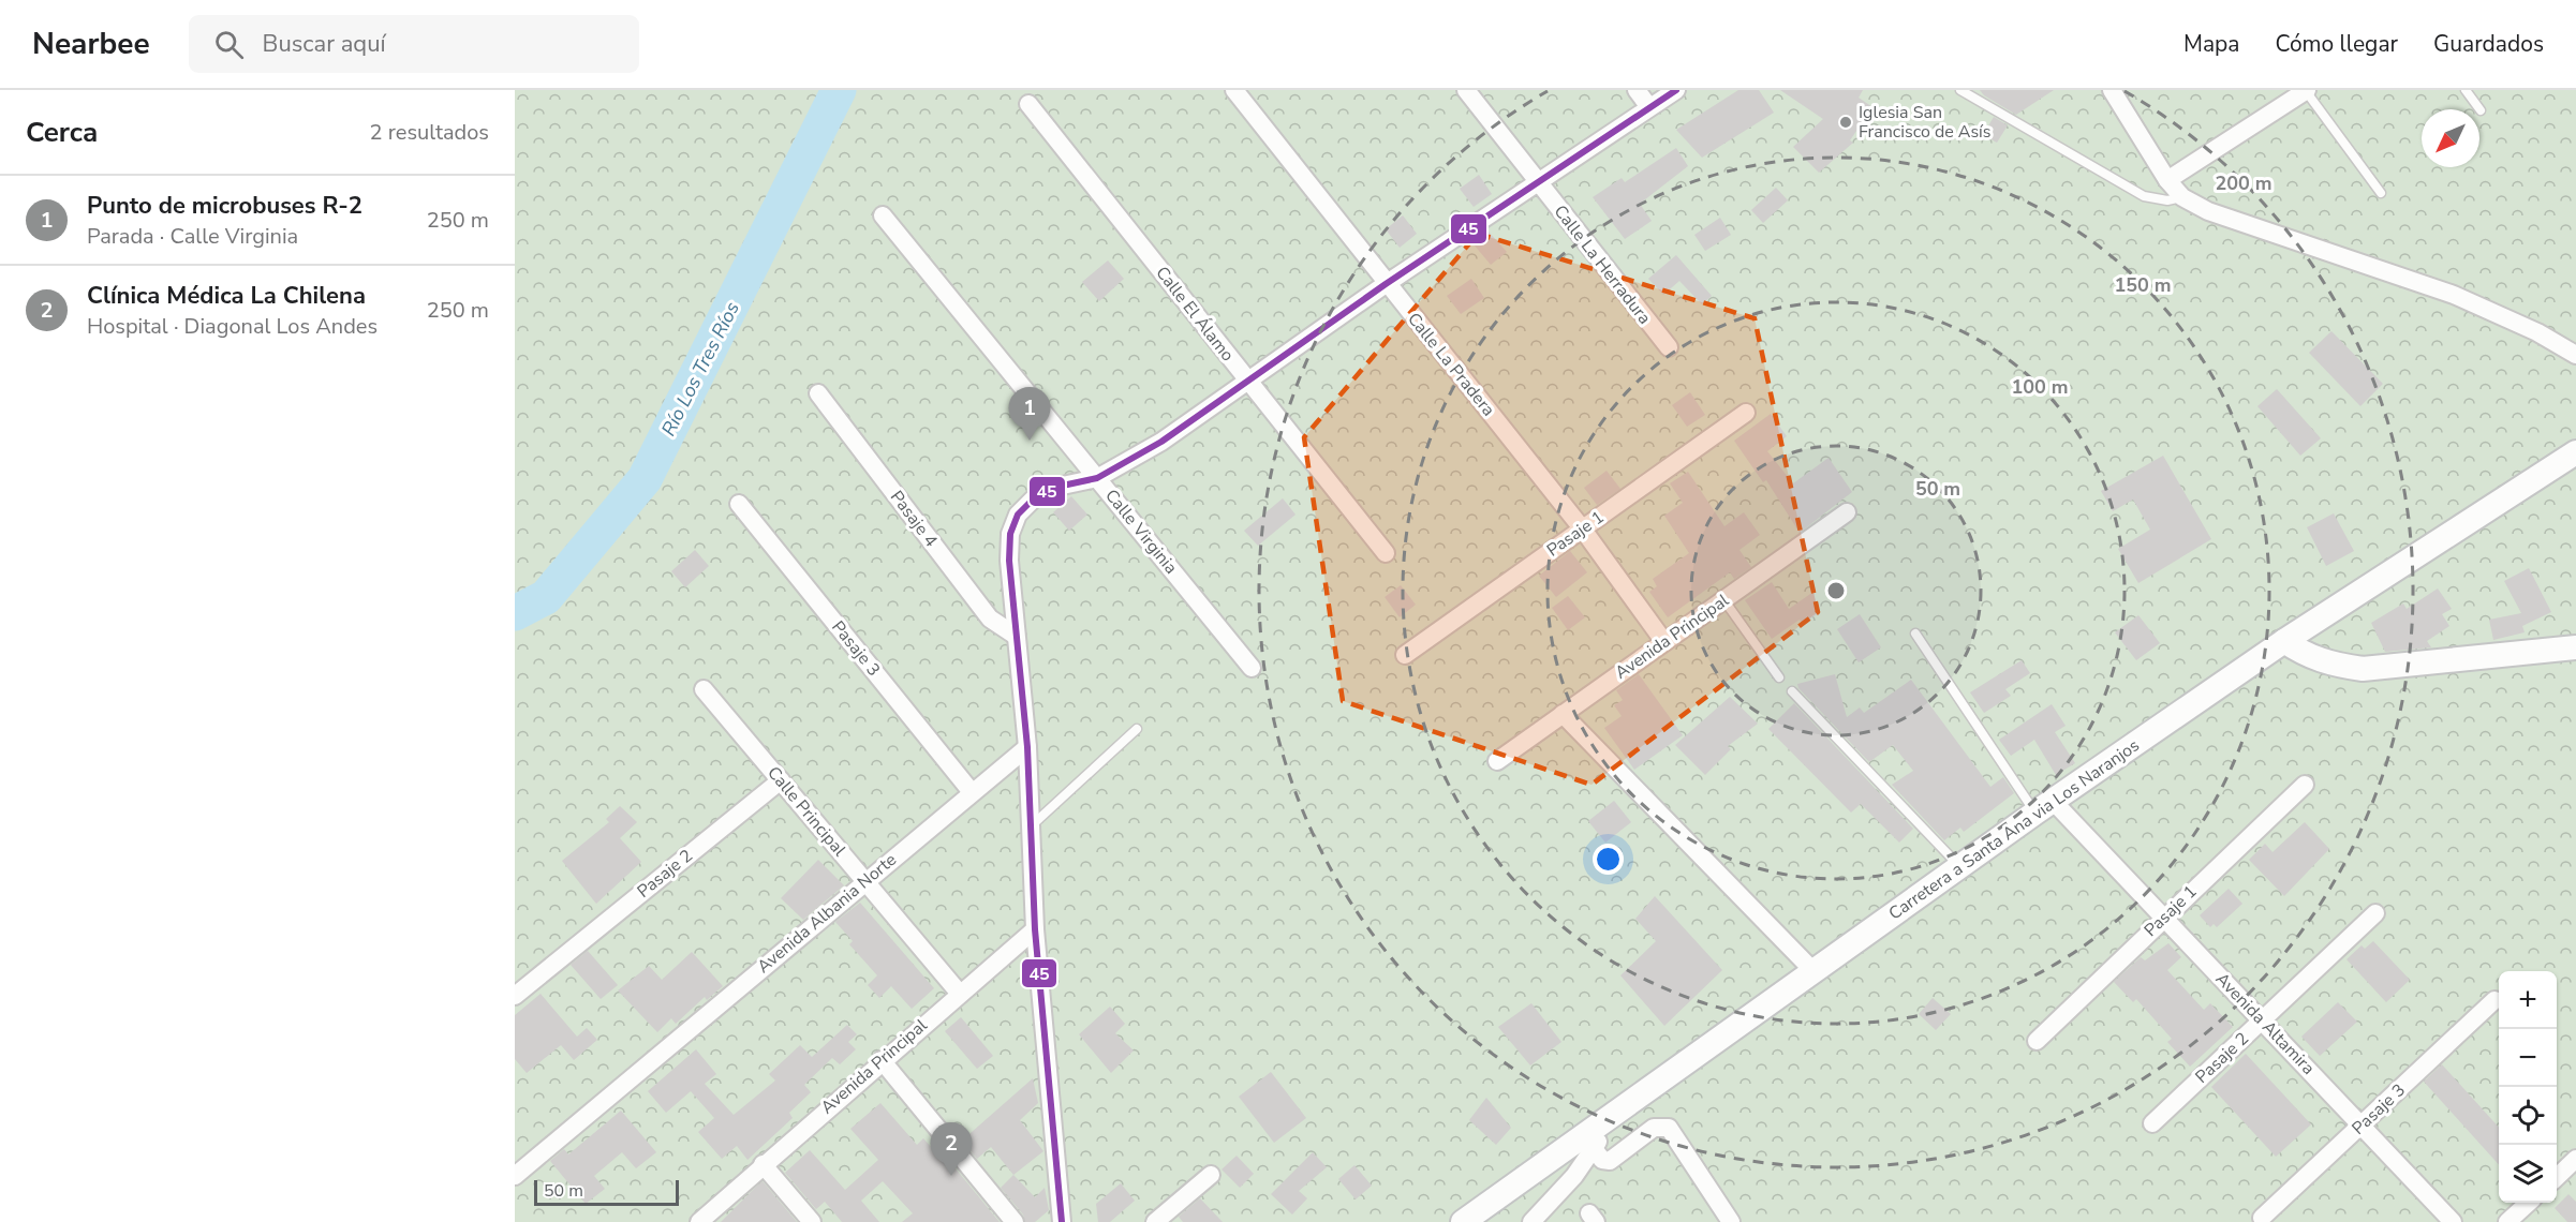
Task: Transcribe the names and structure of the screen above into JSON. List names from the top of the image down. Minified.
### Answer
{"streets":{"main road":["Carretera a Santa Ana via Los Naranjos"],"street":["Calle La Herradura","Calle El Álamo","Calle La Pradera","Pasaje 4","Calle Virginia","Pasaje 1","Avenida Principal","Pasaje 3","Calle Principal","Pasaje 2","Avenida Albania Norte","Avenida Altamira"]},"crossings":[["Calle La Pradera","Pasaje 1"],["Calle La Pradera","Avenida Principal"],["Pasaje 1","Avenida Altamira"],["Avenida Principal","Calle Principal"],["Pasaje 3","Avenida Albania Norte"],["Pasaje 3","Avenida Altamira"],["Calle Principal","Pasaje 2"],["Calle Principal","Avenida Albania Norte"],["Carretera a Santa Ana via Los Naranjos","Avenida Altamira"],["Pasaje 2","Avenida Altamira"]],"water":["Río Los Tres Ríos"],"places":["Iglesia San Francisco de Asís"],"lines":["transit line 45"],"scale_bar":"50 m","north":"bottom left","page":{"header":"Nearbee","search":"Buscar aquí","nav":["Mapa","Cómo llegar","Guardados"],"heading":["Cerca","2 resultados"],"list":[{"mark":"1","name":"Punto de microbuses R-2","note":"Parada · Calle Virginia","value":"250 m"},{"mark":"2","name":"Clínica Médica La Chilena","note":"Hospital · Diagonal Los Andes","value":"250 m"}],"pins":["1","2"],"map_buttons":["+","−"],"scale":"50 m"},"rings":["200 m","150 m","100 m","50 m"]}
